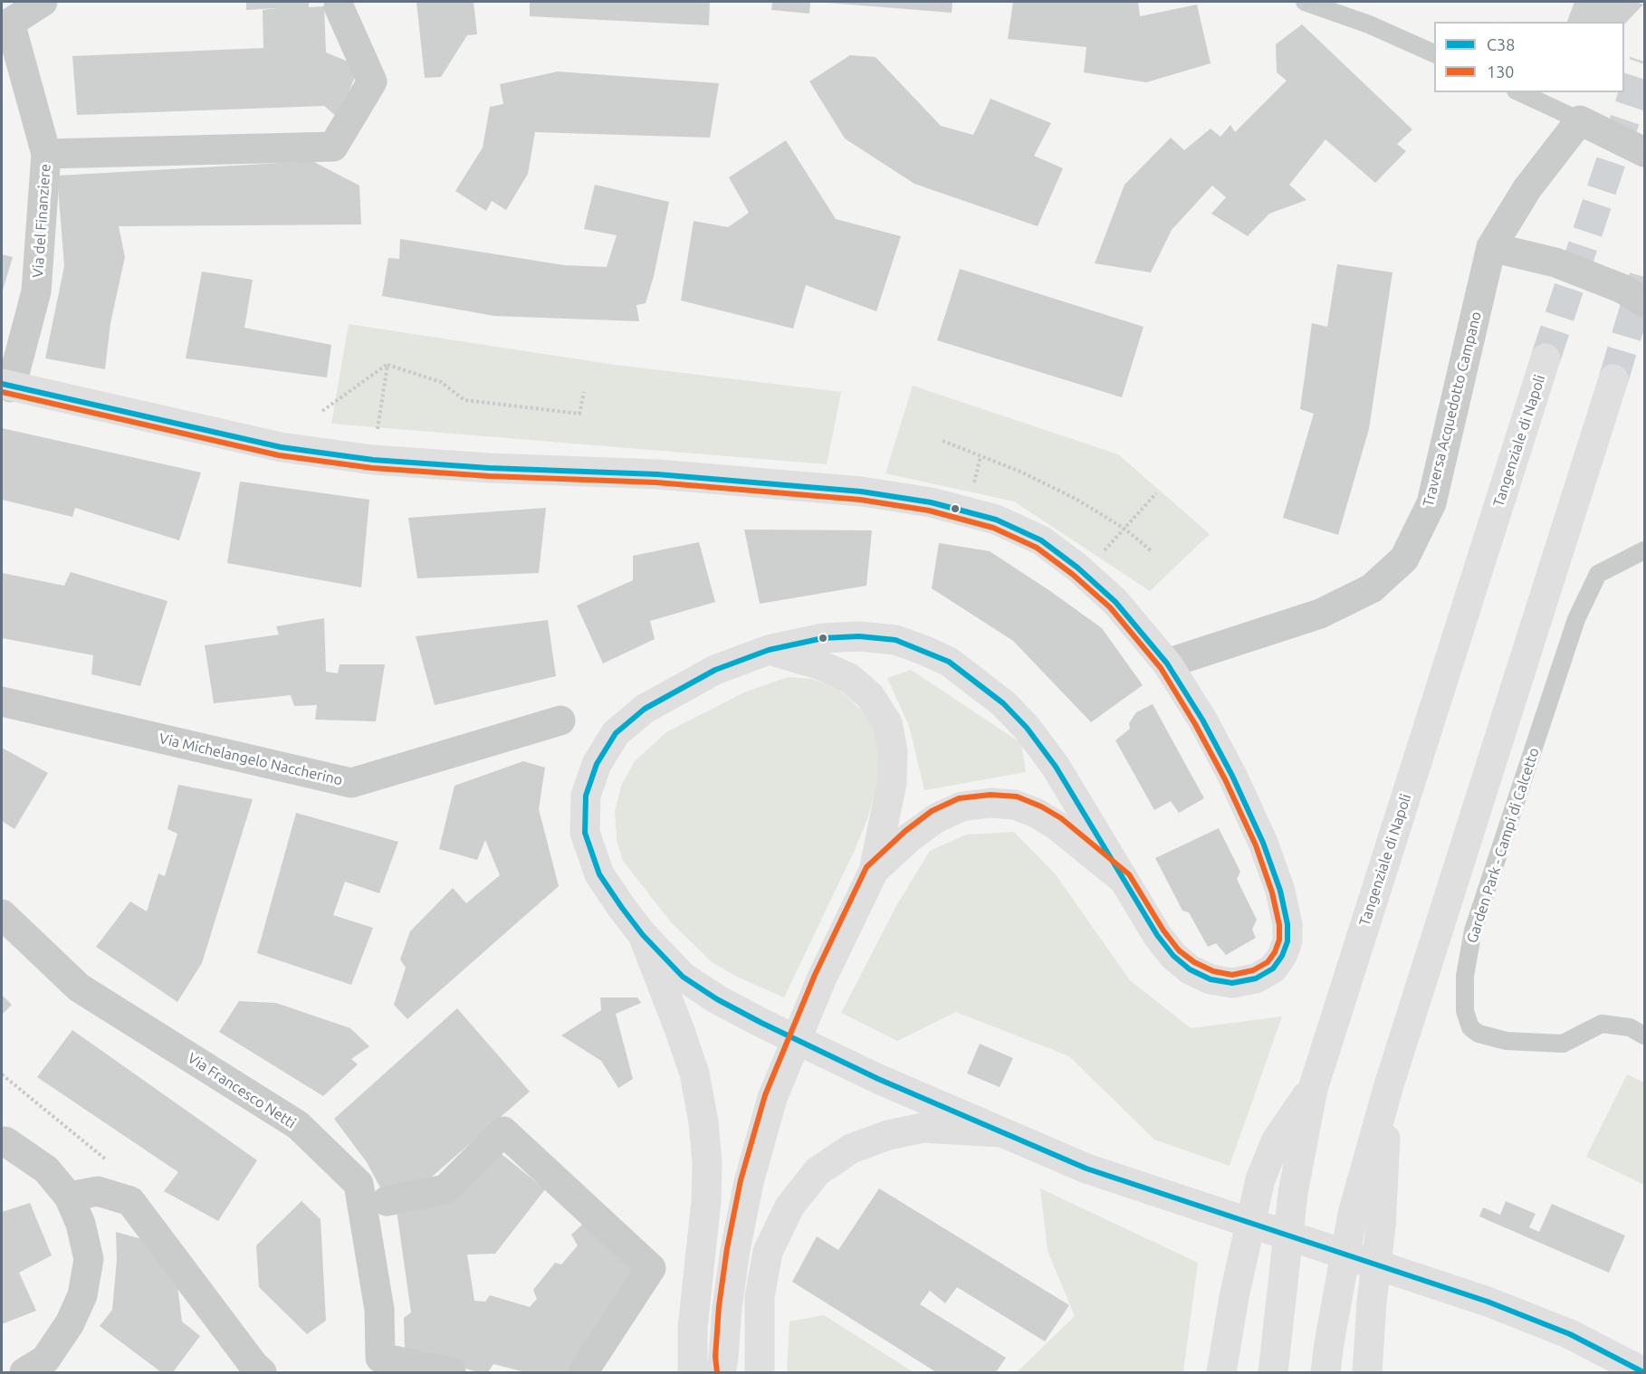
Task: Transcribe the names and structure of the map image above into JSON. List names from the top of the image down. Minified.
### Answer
{"streets":{"main road":["Tangenziale di Napoli"],"street":["Via del Finanziere","Traversa Acquedotto Campano","Via Michelangelo Naccherino","Via Francesco Netti"],"lane":["Garden Park - Campi di Calcetto"]},"lines":["transit line C38","transit line 130"],"legend":["C38","130"]}
